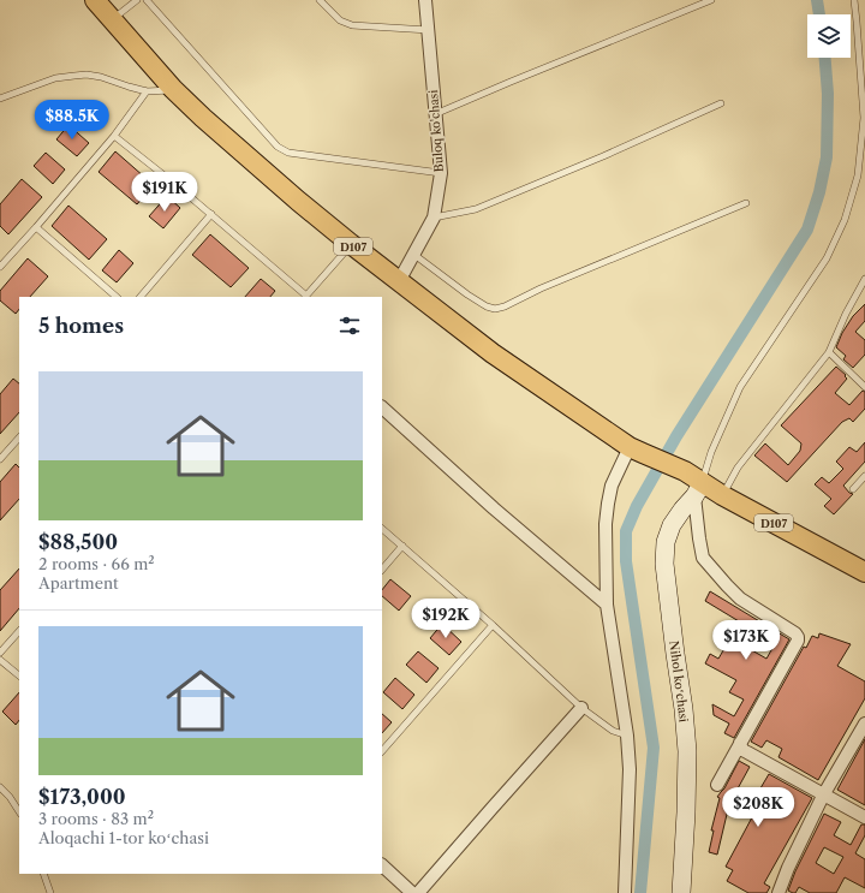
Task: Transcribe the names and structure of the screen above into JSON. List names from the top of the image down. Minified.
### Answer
{"streets":{"main road":["D107","Nihol koʻchasi"],"street":["Buloq ko'chasi"]},"crossings":[["Buloq ko'chasi","D107"],["D107","Nihol koʻchasi"]],"page":{"price":["$88.5K","$191K","$192K","$173K","$208K"],"heading":"5 homes","list":[{"name":"$88,500","note":"2 rooms · 66 m² · Apartment"},{"name":"$173,000","note":"3 rooms · 83 m² · Aloqachi 1-tor koʻchasi"}]}}
